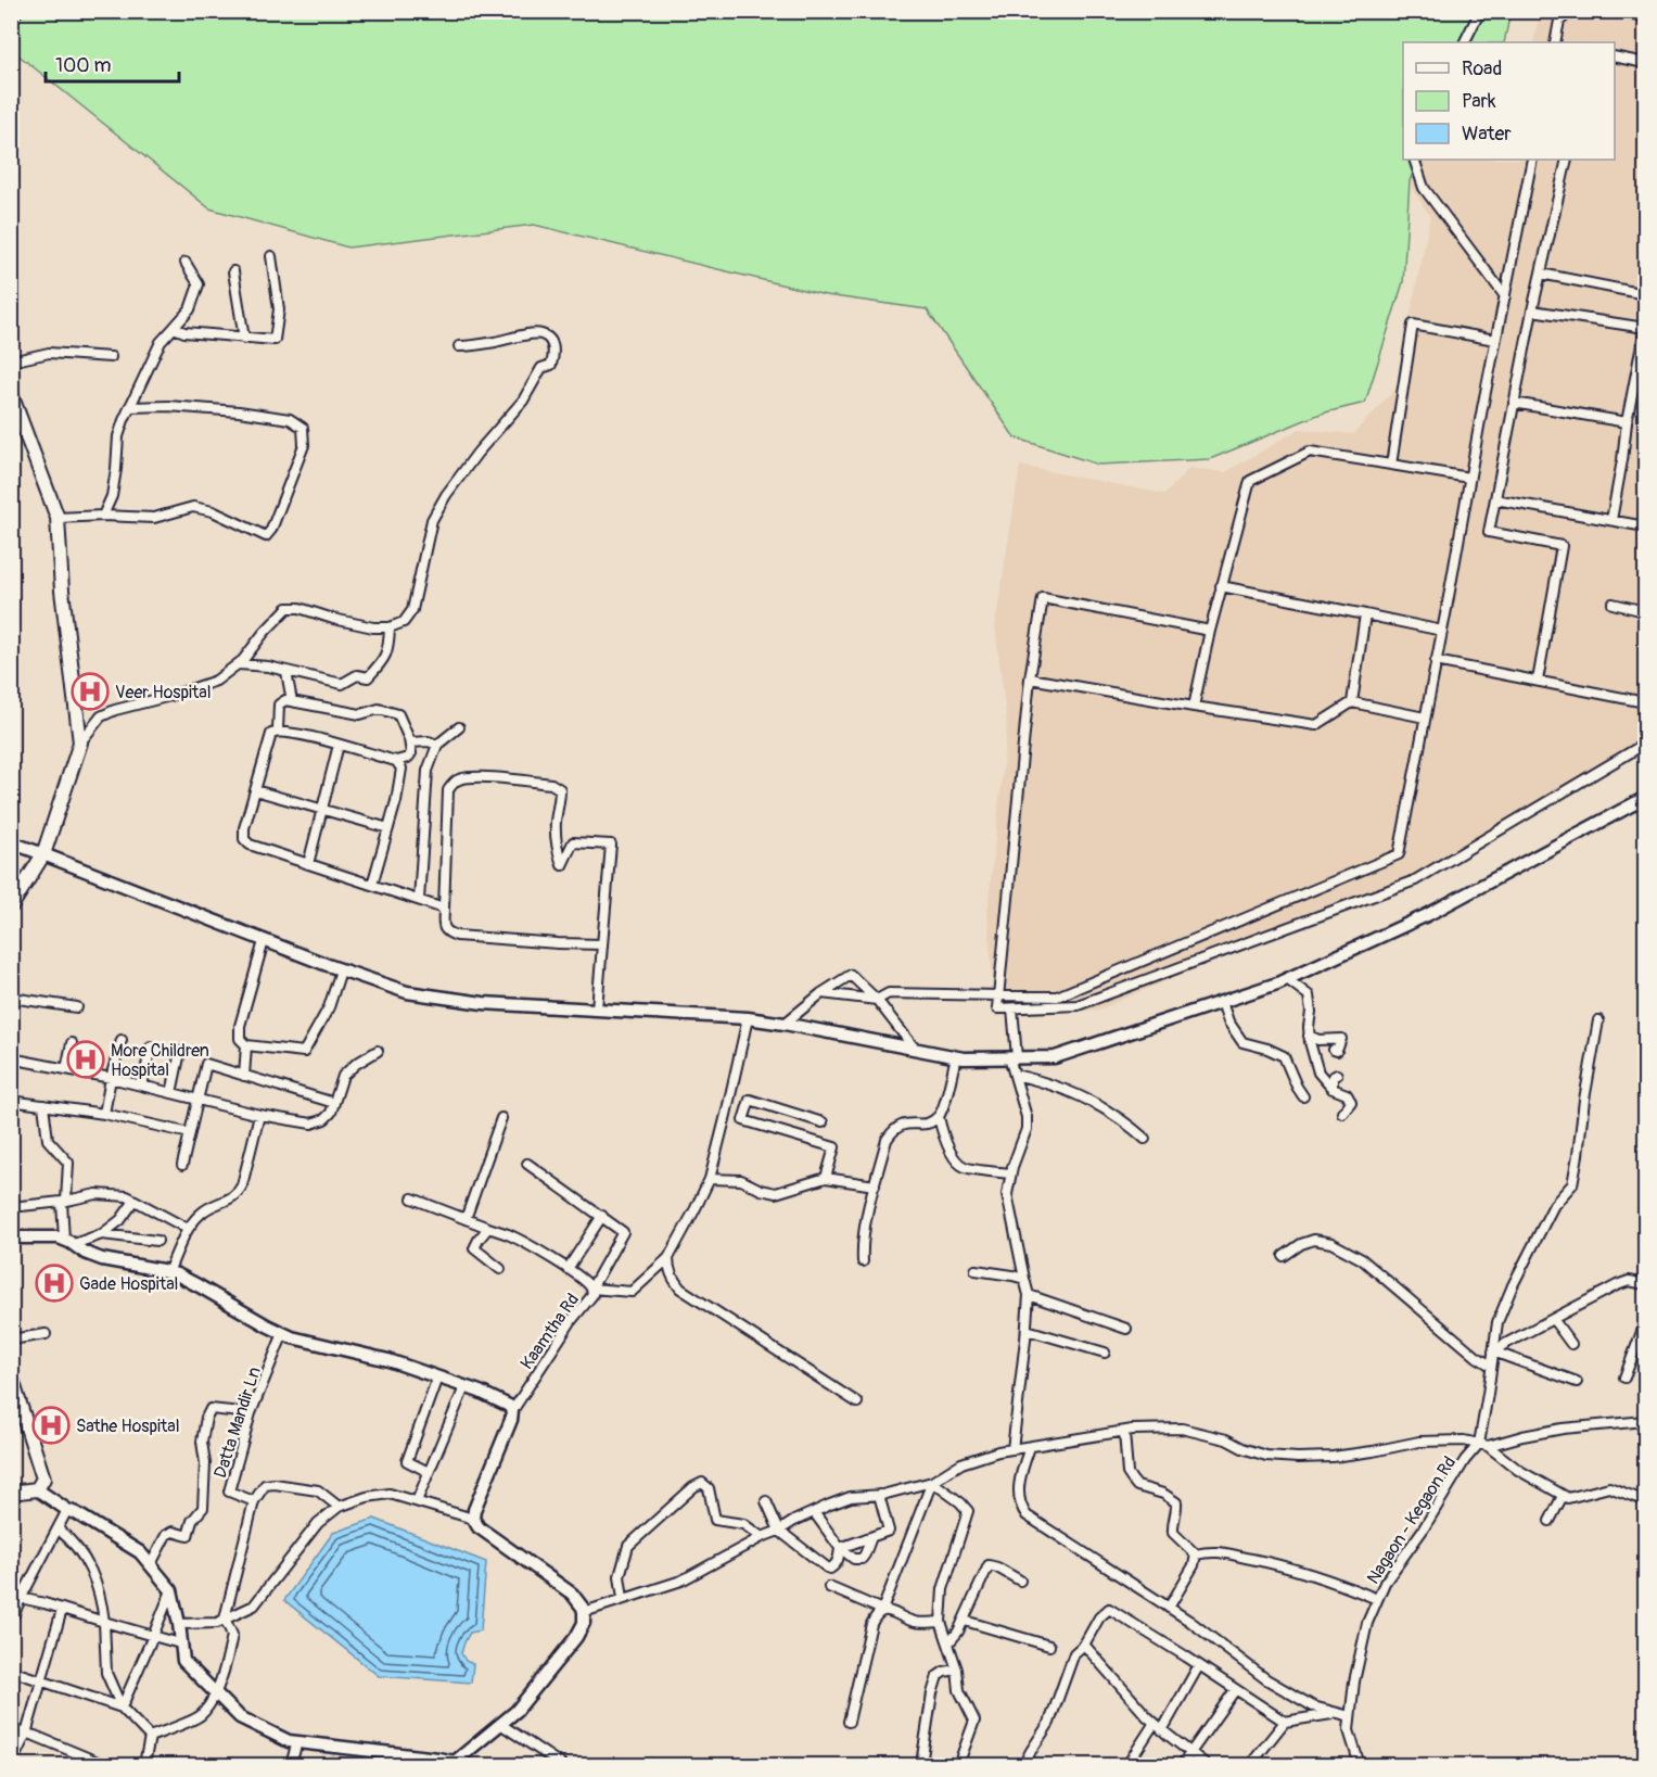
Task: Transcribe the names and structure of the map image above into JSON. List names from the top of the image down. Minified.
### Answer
{"streets":{"street":["Kaamtha Rd","Datta Mandir Ln","Nagaon - Kegaon Rd"]},"places":{"hospital":["Veer Hospital","More Children Hospital","Gade Hospital","Sathe Hospital"]},"legend":["Road","Park","Water"],"scale_bar":"100 m"}
